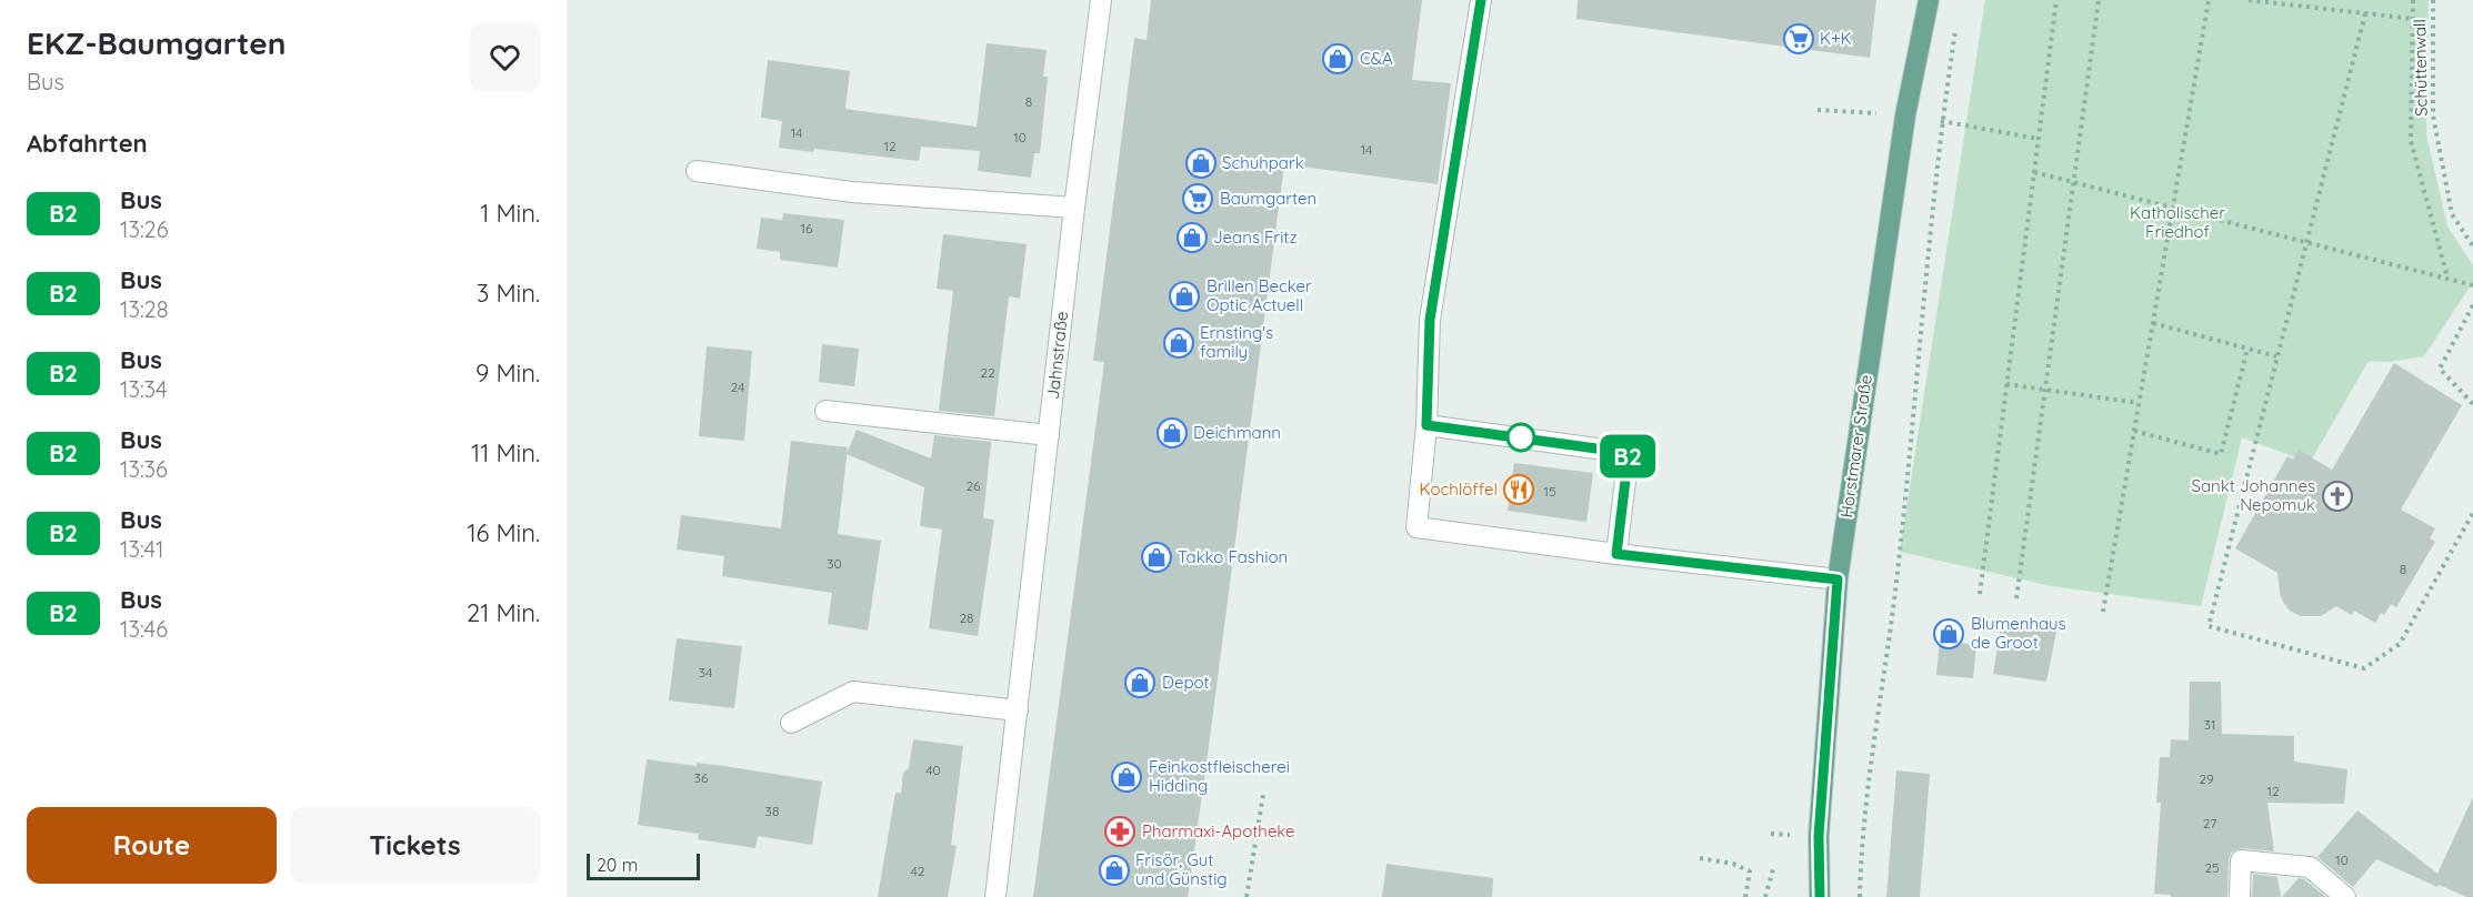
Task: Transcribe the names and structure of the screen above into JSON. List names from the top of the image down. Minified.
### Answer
{"streets":{"main road":["Horstmarer Straße"],"street":["Jahnstraße"],"path":["Schüttenwall"]},"parks":["Katholischer Friedhof"],"places":{"supermarket":["K+K","Baumgarten"],"shop":["C&A","Schuhpark","Jeans Fritz","Brillen Becker Optic Actuell","Ernsting's family","Deichmann","Takko Fashion","Blumenhaus de Groot","Depot","Feinkostfleischerei Hidding","Frisör, Gut und Günstig"],"restaurant":["Kochlöffel"],"church":["Sankt Johannes Nepomuk"],"pharmacy":["Pharmaxi-Apotheke"]},"lines":["bus line B2"],"house_numbers":["8","14","10","12","14","16","22","24","26","15","30","8","28","34","31","40","36","29","12","38","27","10","25","42"],"scale_bar":"20 m","page":{"heading":[["EKZ-Baumgarten","Bus"],"Abfahrten"],"on_map":"B2","list":[{"mark":"B2","name":"Bus","note":"13:26","value":"1 Min."},{"mark":"B2","name":"Bus","note":"13:28","value":"3 Min."},{"mark":"B2","name":"Bus","note":"13:34","value":"9 Min."},{"mark":"B2","name":"Bus","note":"13:36","value":"11 Min."},{"mark":"B2","name":"Bus","note":"13:41","value":"16 Min."},{"mark":"B2","name":"Bus","note":"13:46","value":"21 Min."}],"buttons":["Route","Tickets"],"scale":"20 m"}}
